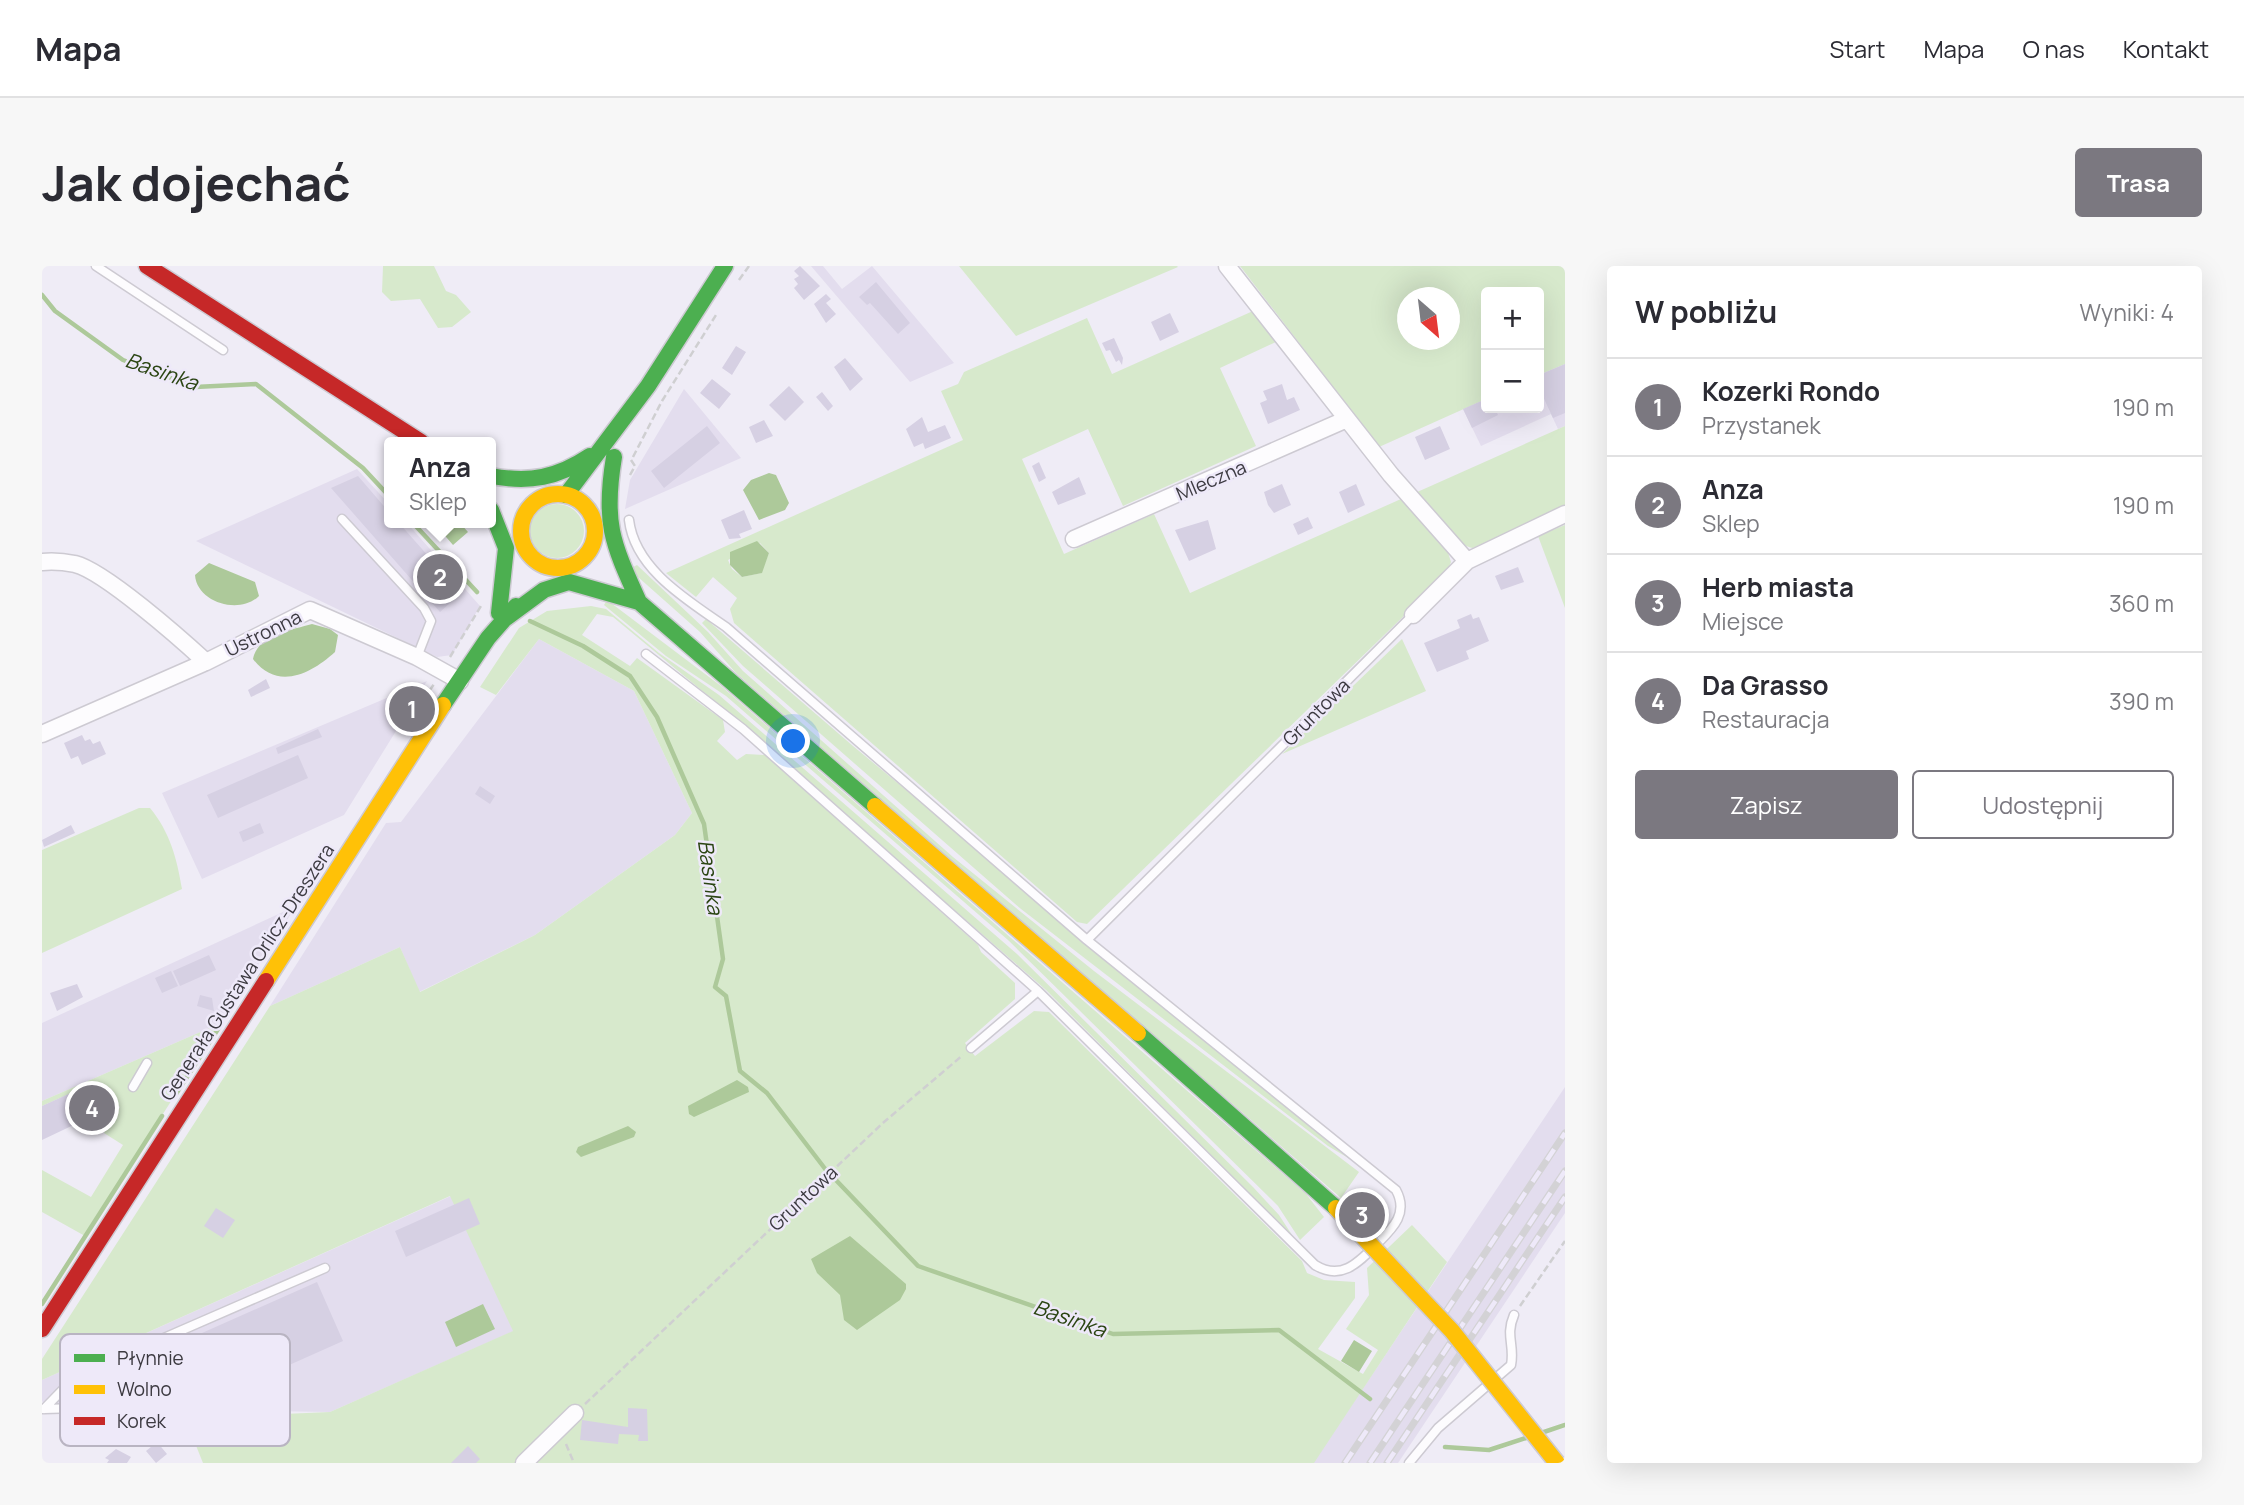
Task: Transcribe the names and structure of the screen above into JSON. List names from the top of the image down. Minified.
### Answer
{"streets":{"main road":["Generała Gustawa Orlicz-Dreszera"],"street":["Mleczna","Ustronna","Gruntowa"]},"crossings":[["Ustronna","Generała Gustawa Orlicz-Dreszera"]],"water":["Basinka"],"legend":["Płynnie","Wolno","Korek"],"north":"bottom right","page":{"header":"Mapa","nav":["Start","Mapa","O nas","Kontakt"],"buttons":["Trasa",["Zapisz","Udostępnij"]],"title":"Jak dojechać","heading":["W pobliżu","Wyniki: 4"],"map_buttons":["+","−"],"list":[{"mark":"1","name":"Kozerki Rondo","note":"Przystanek","value":"190 m"},{"mark":"2","name":"Anza","note":"Sklep","value":"190 m"},{"mark":"3","name":"Herb miasta","note":"Miejsce","value":"360 m"},{"mark":"4","name":"Da Grasso","note":"Restauracja","value":"390 m"}],"popup":["Anza","Sklep"],"pins":["2","1","4","3"]}}
